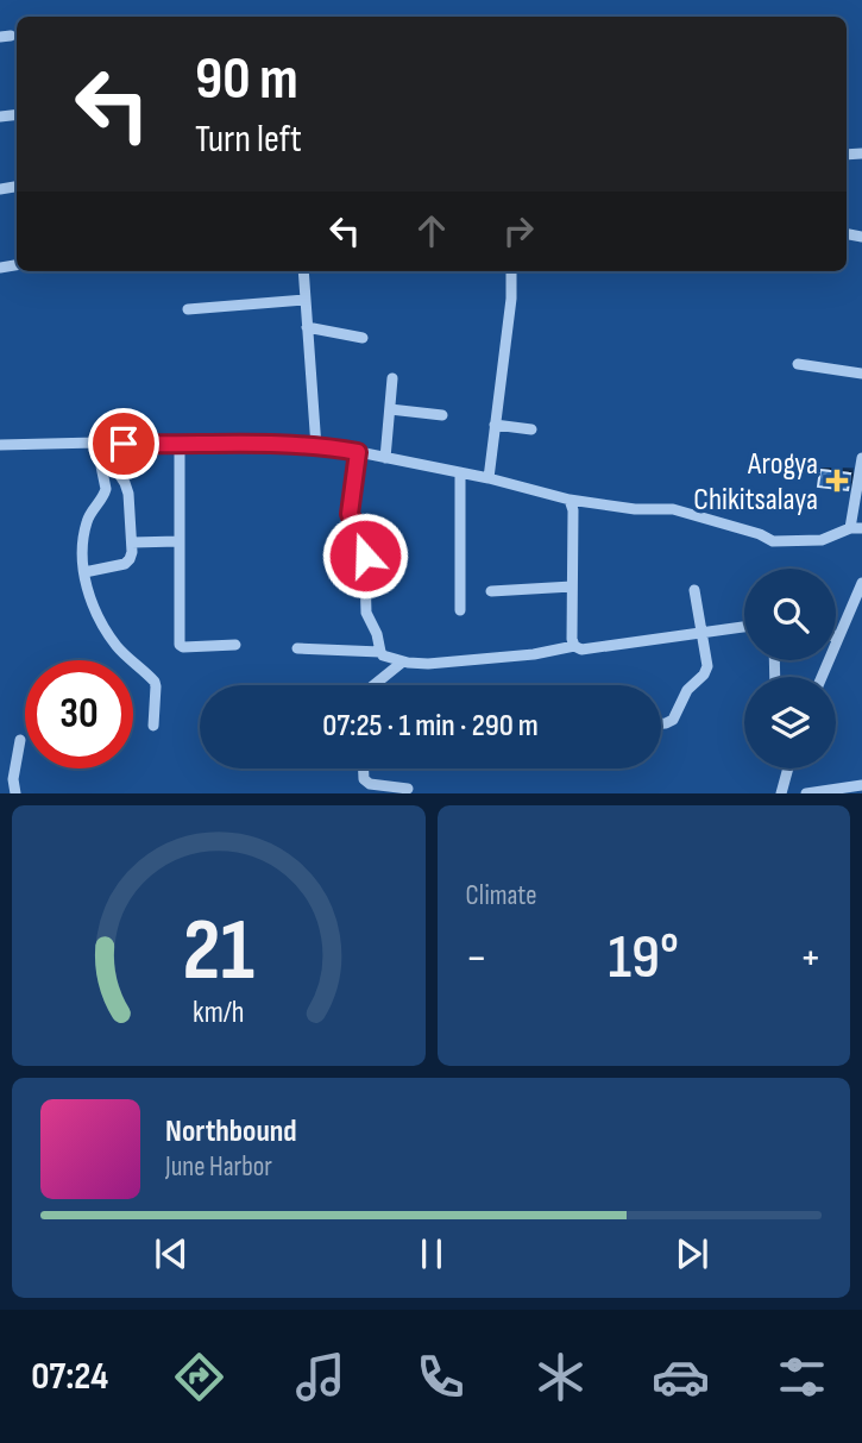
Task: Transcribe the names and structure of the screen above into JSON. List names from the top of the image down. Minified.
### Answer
{"places":{"health":["Arogya Chikitsalaya"]},"page":{"turn":["90 m","Turn left"],"limit":"30","trip":"07:25 · 1 min · 290 m","tile":"Climate","heat":["−","19°","+"],"song":["Northbound","June Harbor"],"tabs":"07:24","gauge":["21","km/h"]}}
